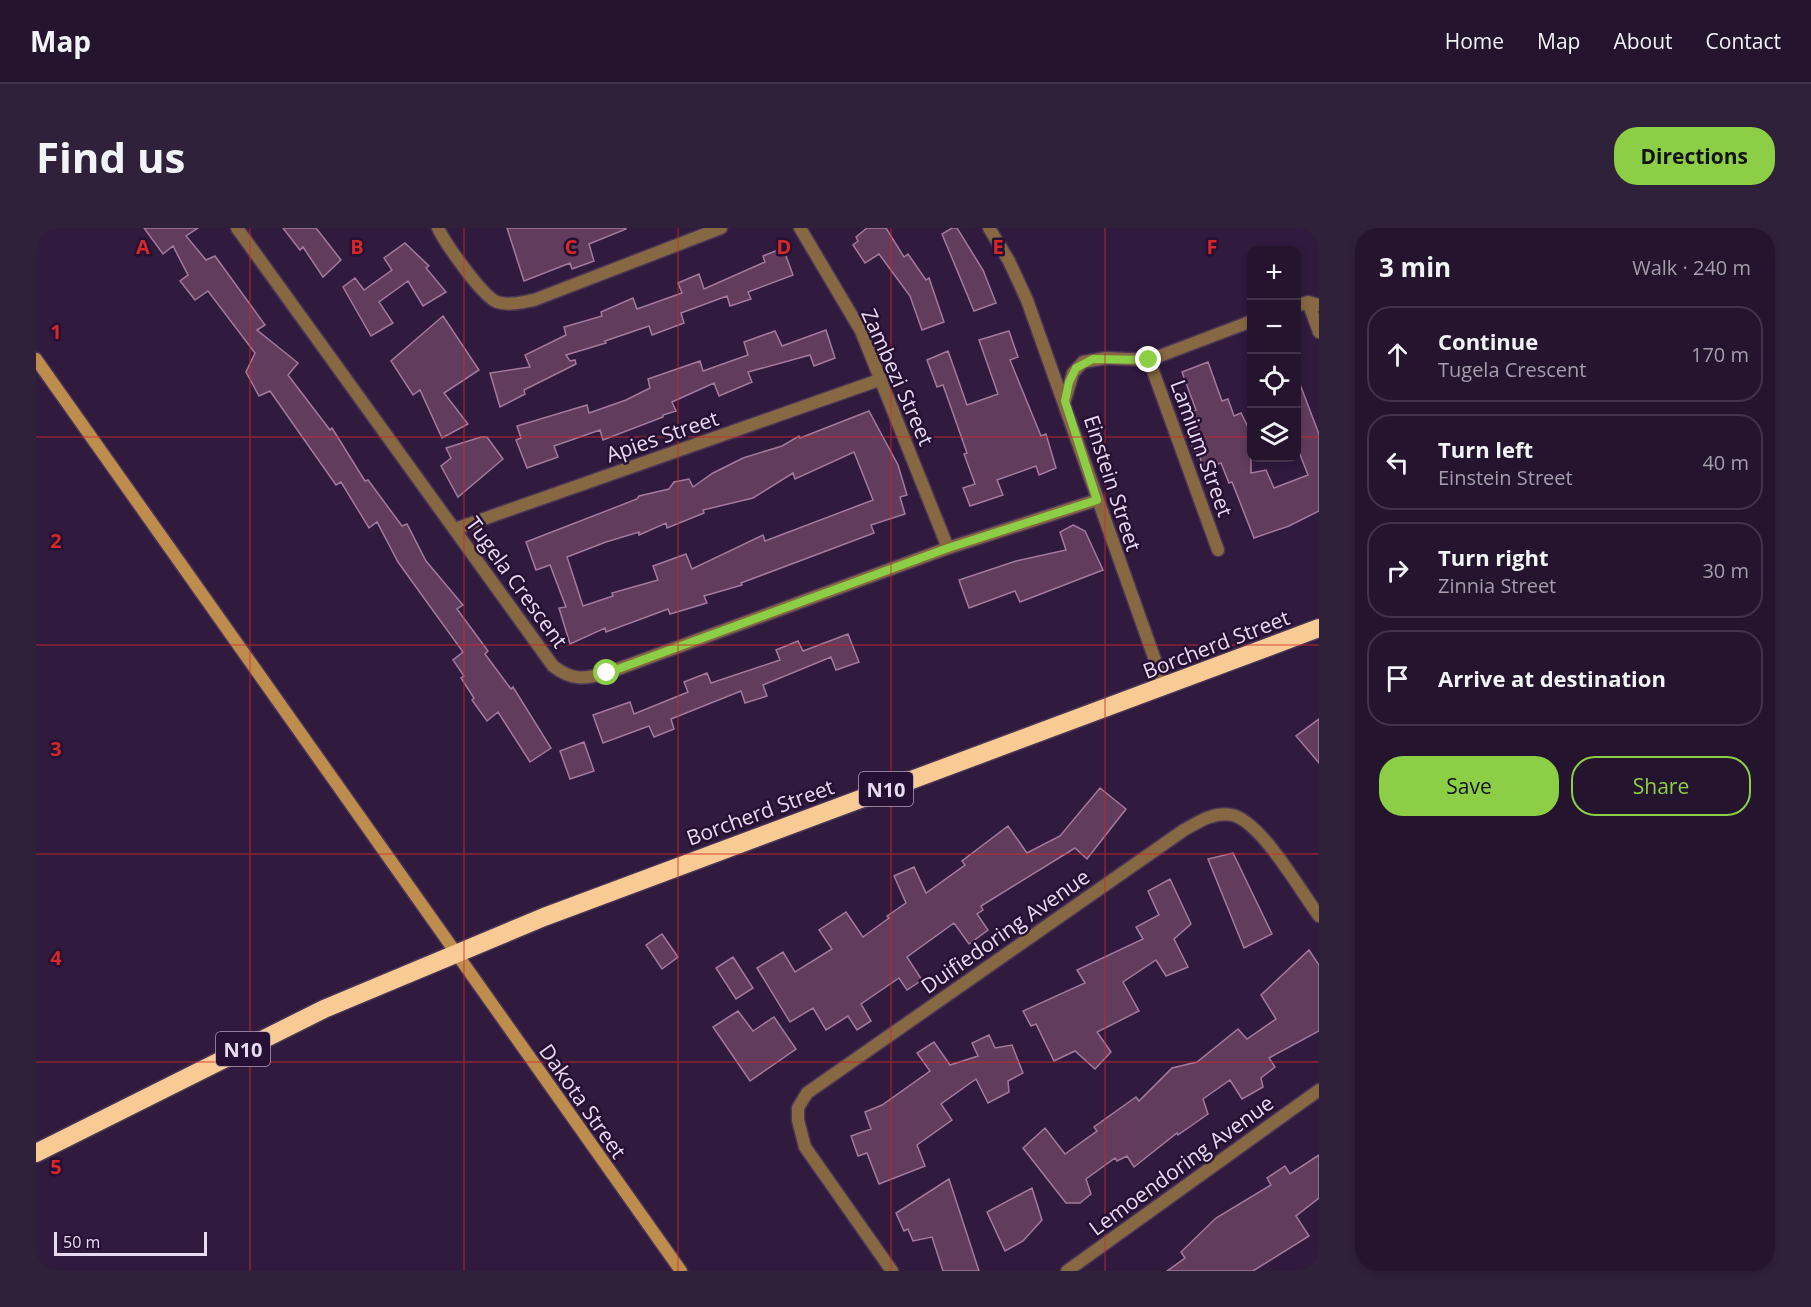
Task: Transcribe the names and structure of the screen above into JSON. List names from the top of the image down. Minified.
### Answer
{"streets":{"highway":["Borcherd Street","N10"],"street":["Zambezi Street","Apies Street","Lamium Street","Einstein Street","Tugela Crescent","Duifiedoring Avenue","Dakota Street","Lemoendoring Avenue"]},"crossings":[["Zambezi Street","Apies Street"],["Zambezi Street","Tugela Crescent"],["Apies Street","Tugela Crescent"],["Einstein Street","Tugela Crescent"],["Einstein Street","Borcherd Street"],["Borcherd Street","N10"],["Borcherd Street","Dakota Street"],["N10","Dakota Street"]],"scale_bar":"50 m","page":{"header":"Map","nav":["Home","Map","About","Contact"],"buttons":["Directions",["Save","Share"]],"title":"Find us","heading":["3 min","Walk · 240 m"],"map_buttons":["+","−"],"list":[["Continue","Tugela Crescent","170 m"],["Turn left","Einstein Street","40 m"],["Turn right","Zinnia Street","30 m"],"Arrive at destination"],"scale":"50 m"},"grid":{"columns":["A","B","C","D","E","F"],"rows":["1","2","3","4","5"]}}
